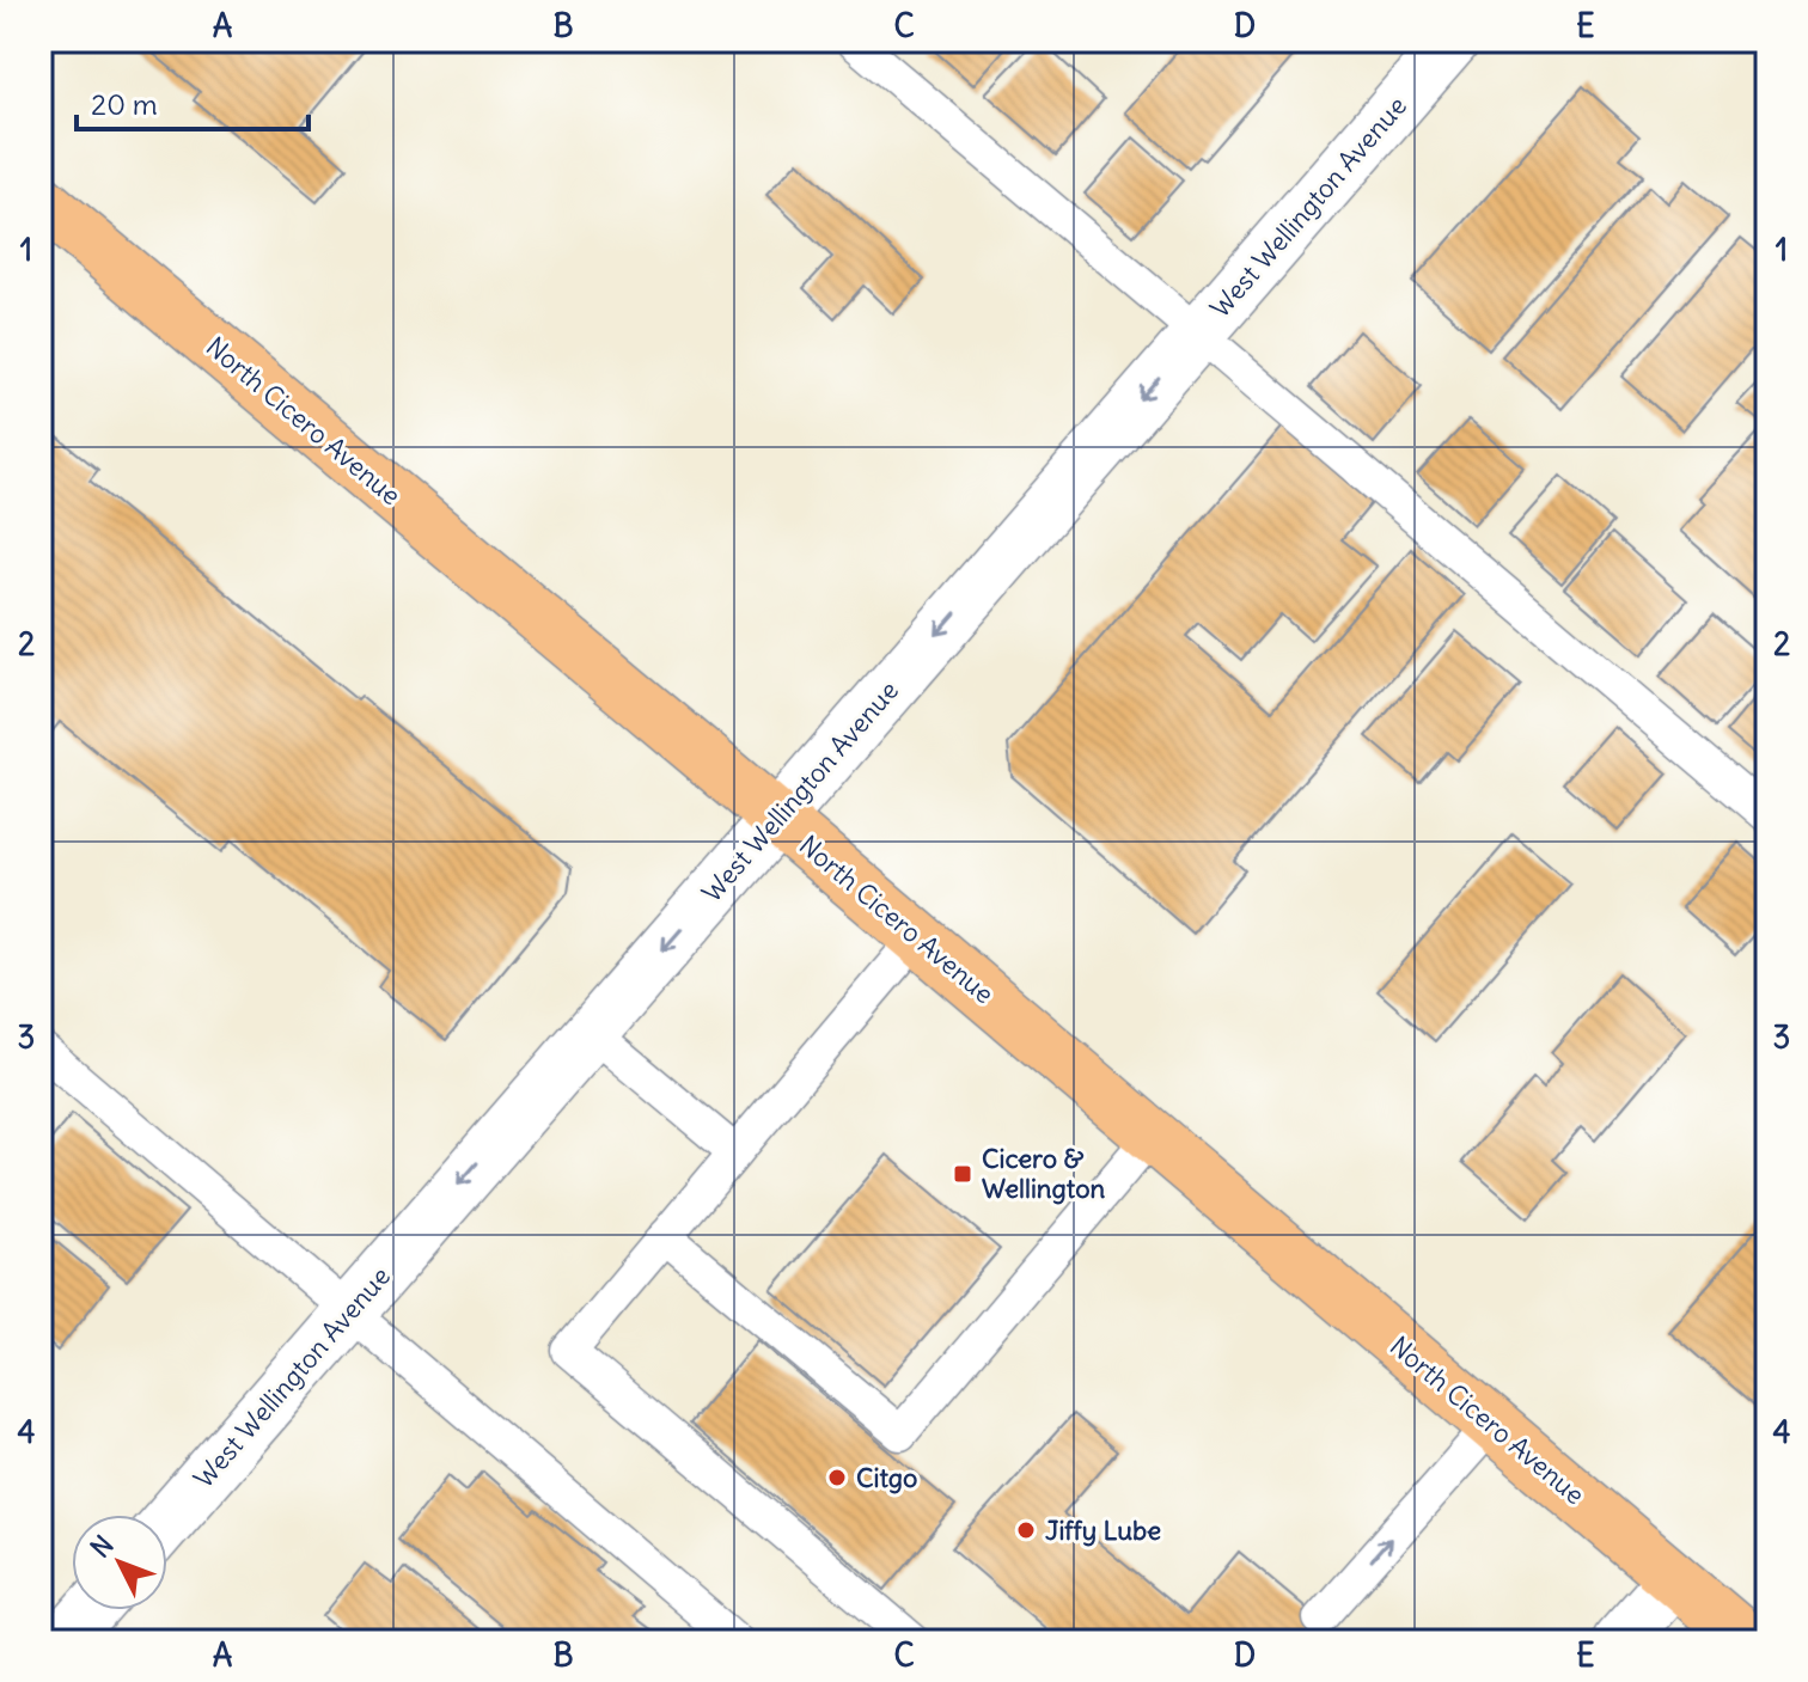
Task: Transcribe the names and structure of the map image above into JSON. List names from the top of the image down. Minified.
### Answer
{"streets":{"main road":["North Cicero Avenue"],"street":["West Wellington Avenue"]},"crossings":[["West Wellington Avenue","North Cicero Avenue"]],"one_way":["West Wellington Avenue"],"places":{"transit":["Cicero & Wellington"],"other":["Citgo","Jiffy Lube"]},"scale_bar":"20 m","north":"top left","grid":{"columns":["A","B","C","D","E"],"rows":["1","2","3","4"]}}
